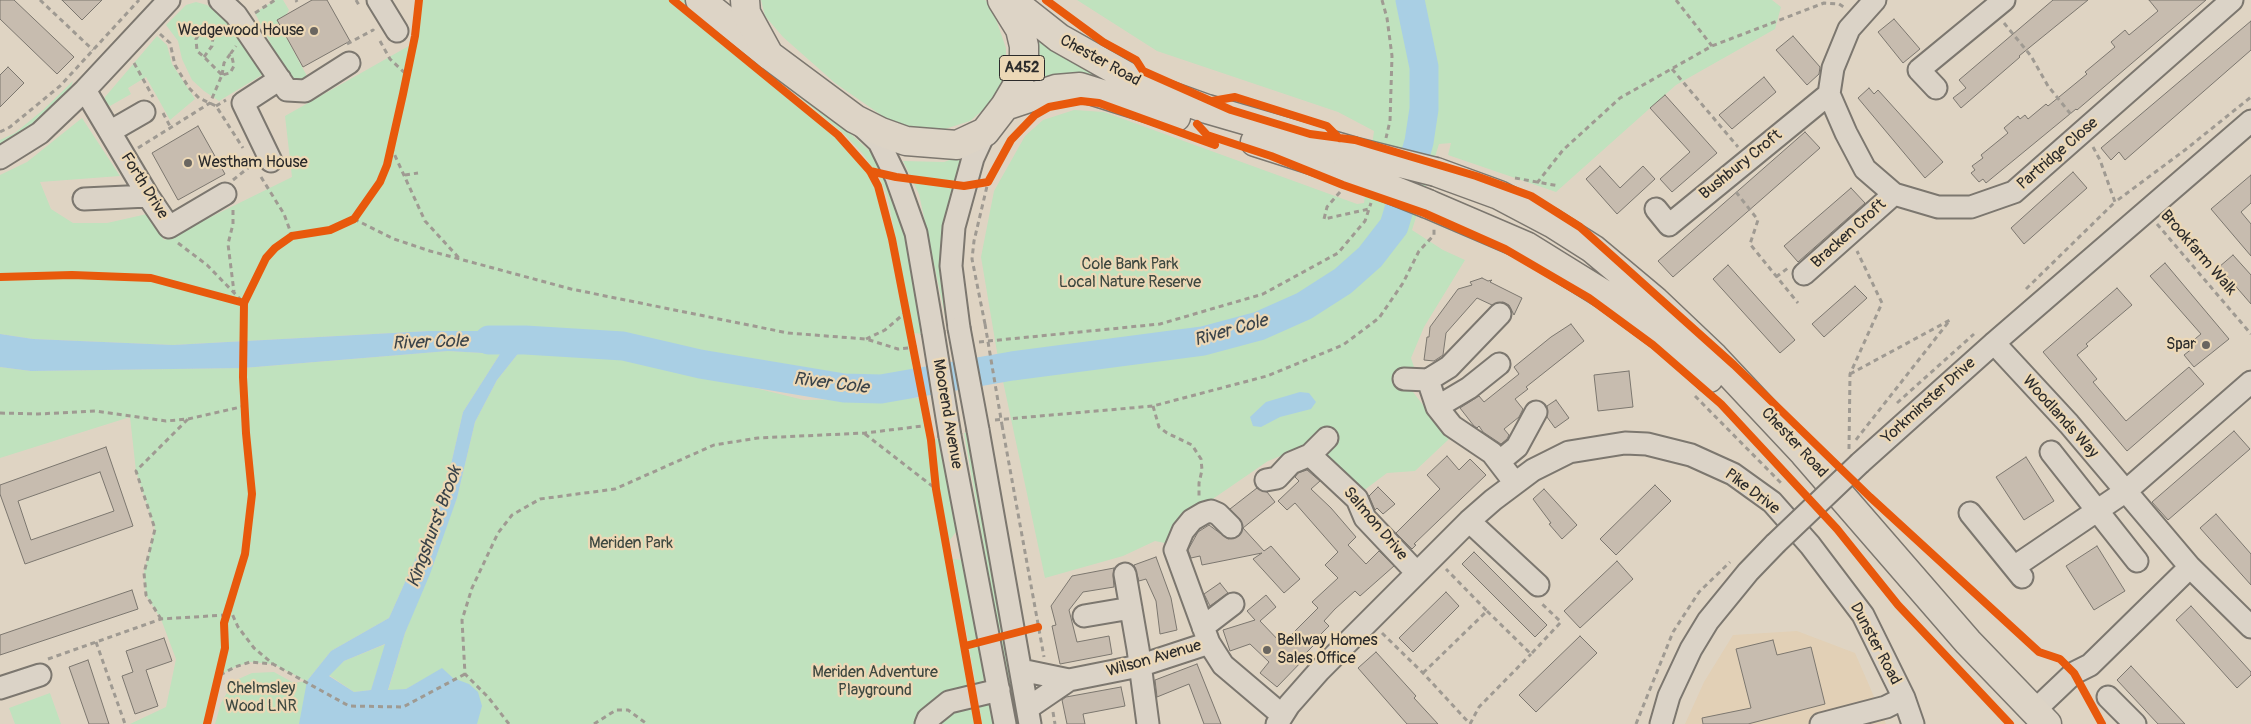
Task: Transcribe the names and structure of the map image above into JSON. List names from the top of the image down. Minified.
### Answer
{"streets":{"main road":["Chester Road","A452"],"street":["Partridge Close","Bushbury Croft","Forth Drive","Bracken Croft","Yorkminster Drive","Moorend Avenue","Woodlands Way","Pike Drive","Salmon Drive","Dunster Road","Wilson Avenue"],"path":["Brookfarm Walk"]},"crossings":[["Chester Road","A452"],["A452","Moorend Avenue"],["Partridge Close","Bushbury Croft"],["Partridge Close","Bracken Croft"],["Brookfarm Walk","Yorkminster Drive"],["Yorkminster Drive","Woodlands Way"],["Moorend Avenue","Wilson Avenue"],["Pike Drive","Salmon Drive"],["Pike Drive","Dunster Road"]],"water":["River Cole","Kingshurst Brook"],"parks":["Cole Bank Park Local Nature Reserve","Meriden Park","Meriden Adventure Playground","Chelmsley Wood LNR"],"places":["Wedgewood House","Westham House","Spar","Bellway Homes Sales Office"]}
